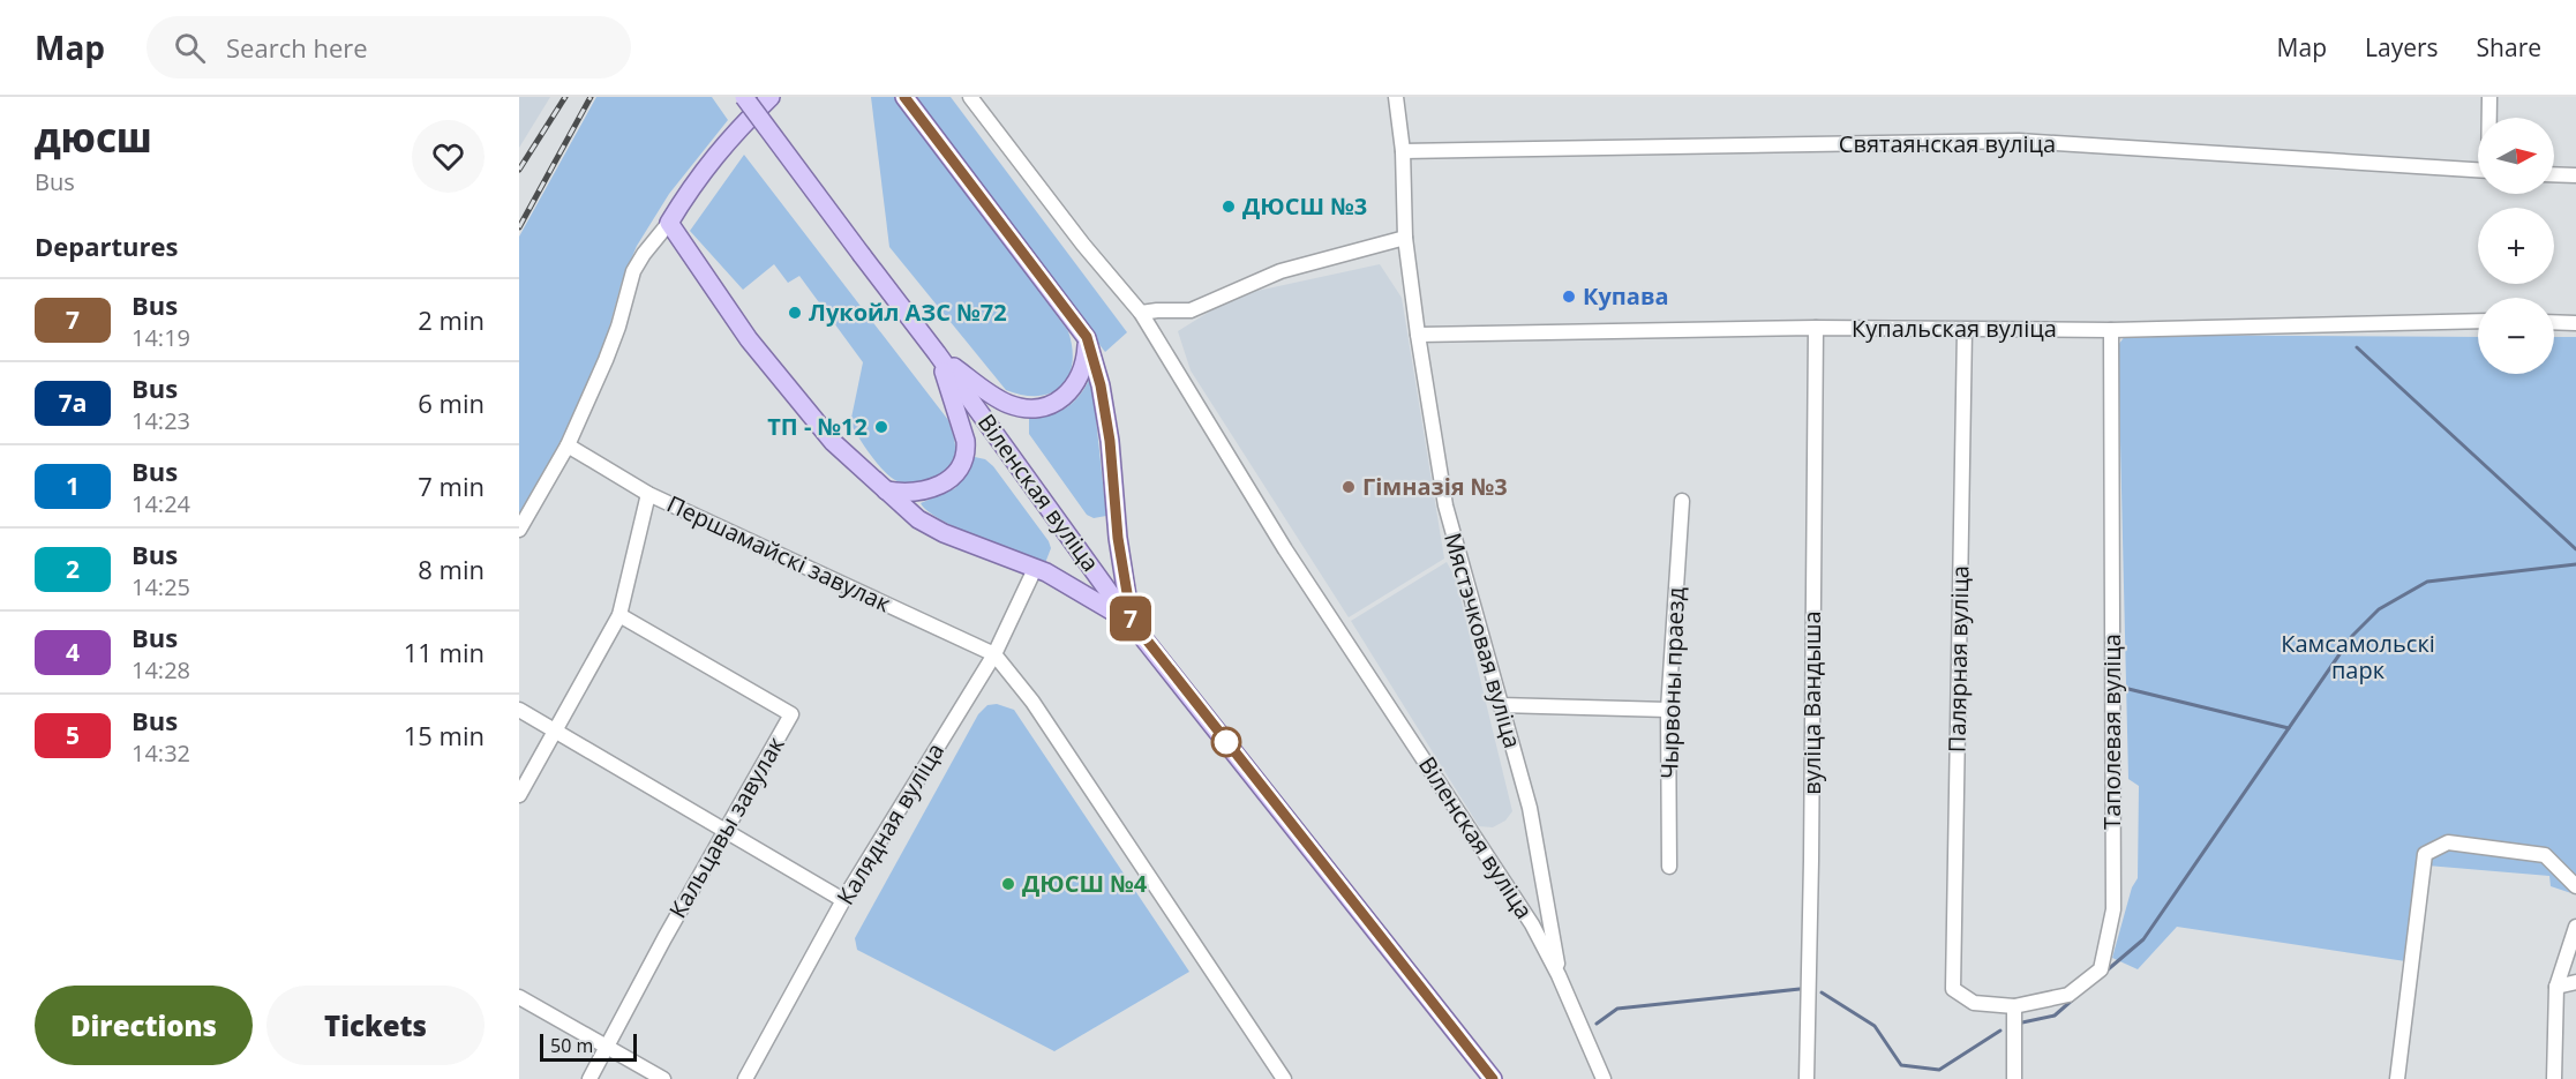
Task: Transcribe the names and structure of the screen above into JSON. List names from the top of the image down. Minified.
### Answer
{"streets":{"main road":["Віленская вуліца"],"street":["Святаянская вуліца","Купальская вуліца","Першамайскі завулак","Мястэчковая вуліца","Палярная вуліца","Чырвоны праезд","вуліца Вандыша","Таполевая вуліца","Калядная вуліца","Кальцавы завулак"]},"crossings":[["Святаянская вуліца","Мястэчковая вуліца"],["Купальская вуліца","Мястэчковая вуліца"],["Купальская вуліца","Палярная вуліца"],["Купальская вуліца","вуліца Вандыша"],["Купальская вуліца","Таполевая вуліца"],["Віленская вуліца","Мястэчковая вуліца"],["Першамайскі завулак","Калядная вуліца"],["Палярная вуліца","Таполевая вуліца"]],"parks":["Камсамольскі парк"],"places":["ДЮСШ №3","Купава","Лукойл АЗС №72","ТП - №12","Гімназія №3","ДЮСШ №4"],"lines":["bus line 7"],"scale_bar":"50 m","north":"right","page":{"header":"Map","search":"Search here","nav":["Map","Layers","Share"],"heading":[["ДЮСШ","Bus"],"Departures"],"on_map":"7","map_buttons":["+","−"],"list":[{"mark":"7","name":"Bus","note":"14:19","value":"2 min"},{"mark":"7а","name":"Bus","note":"14:23","value":"6 min"},{"mark":"1","name":"Bus","note":"14:24","value":"7 min"},{"mark":"2","name":"Bus","note":"14:25","value":"8 min"},{"mark":"4","name":"Bus","note":"14:28","value":"11 min"},{"mark":"5","name":"Bus","note":"14:32","value":"15 min"}],"buttons":["Directions","Tickets"],"scale":"50 m"}}
